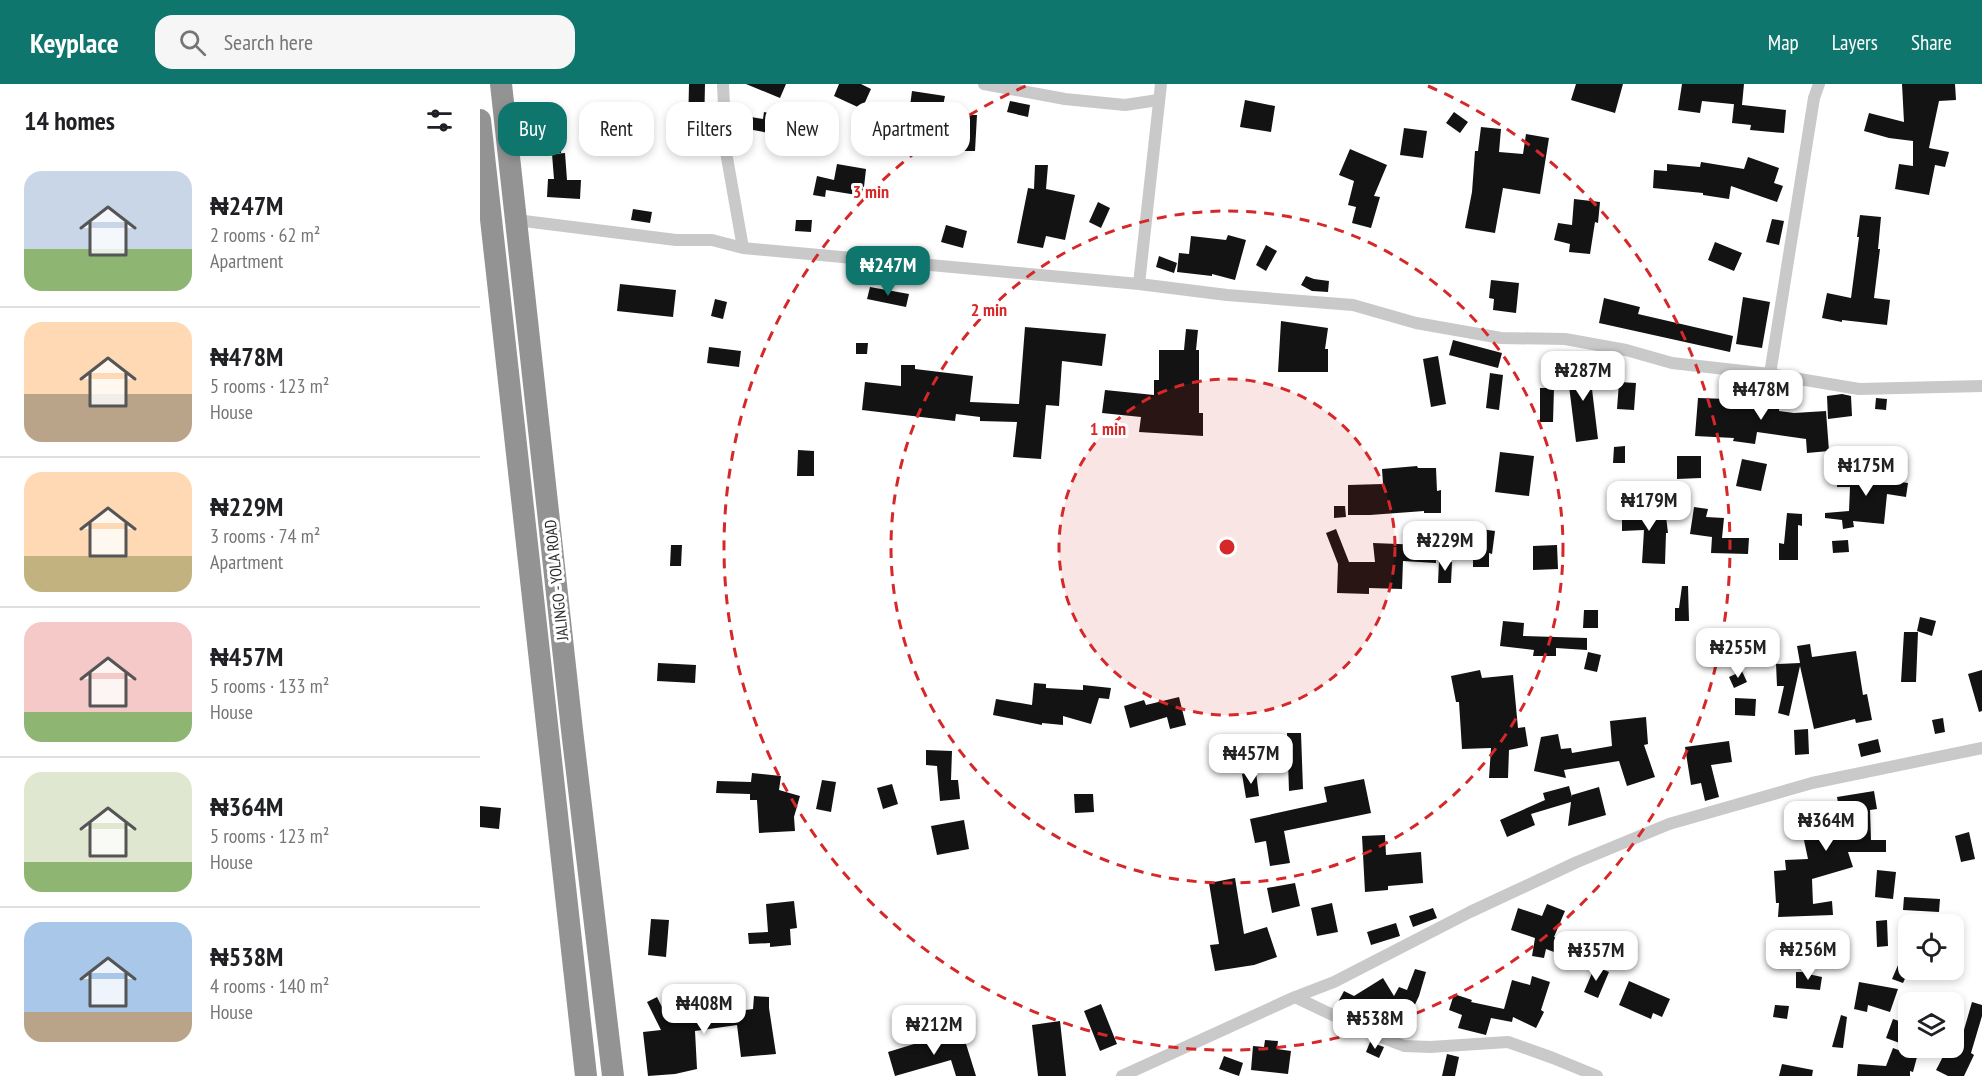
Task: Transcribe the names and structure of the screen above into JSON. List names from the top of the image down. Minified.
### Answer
{"streets":{"highway":["JALINGO - YOLA ROAD"]},"page":{"header":"Keyplace","search":"Search here","nav":["Map","Layers","Share"],"heading":"14 homes","chip":["Buy","Rent","Filters","New","Apartment"],"list":[{"name":"₦247M","note":"2 rooms · 62 m² · Apartment"},{"name":"₦478M","note":"5 rooms · 123 m² · House"},{"name":"₦229M","note":"3 rooms · 74 m² · Apartment"},{"name":"₦457M","note":"5 rooms · 133 m² · House"},{"name":"₦364M","note":"5 rooms · 123 m² · House"},{"name":"₦538M","note":"4 rooms · 140 m² · House"}],"price":["₦247M","₦287M","₦478M","₦175M","₦179M","₦229M","₦255M","₦457M","₦364M","₦256M","₦357M","₦408M","₦538M","₦212M"]},"rings":["3 min","2 min","1 min"]}
